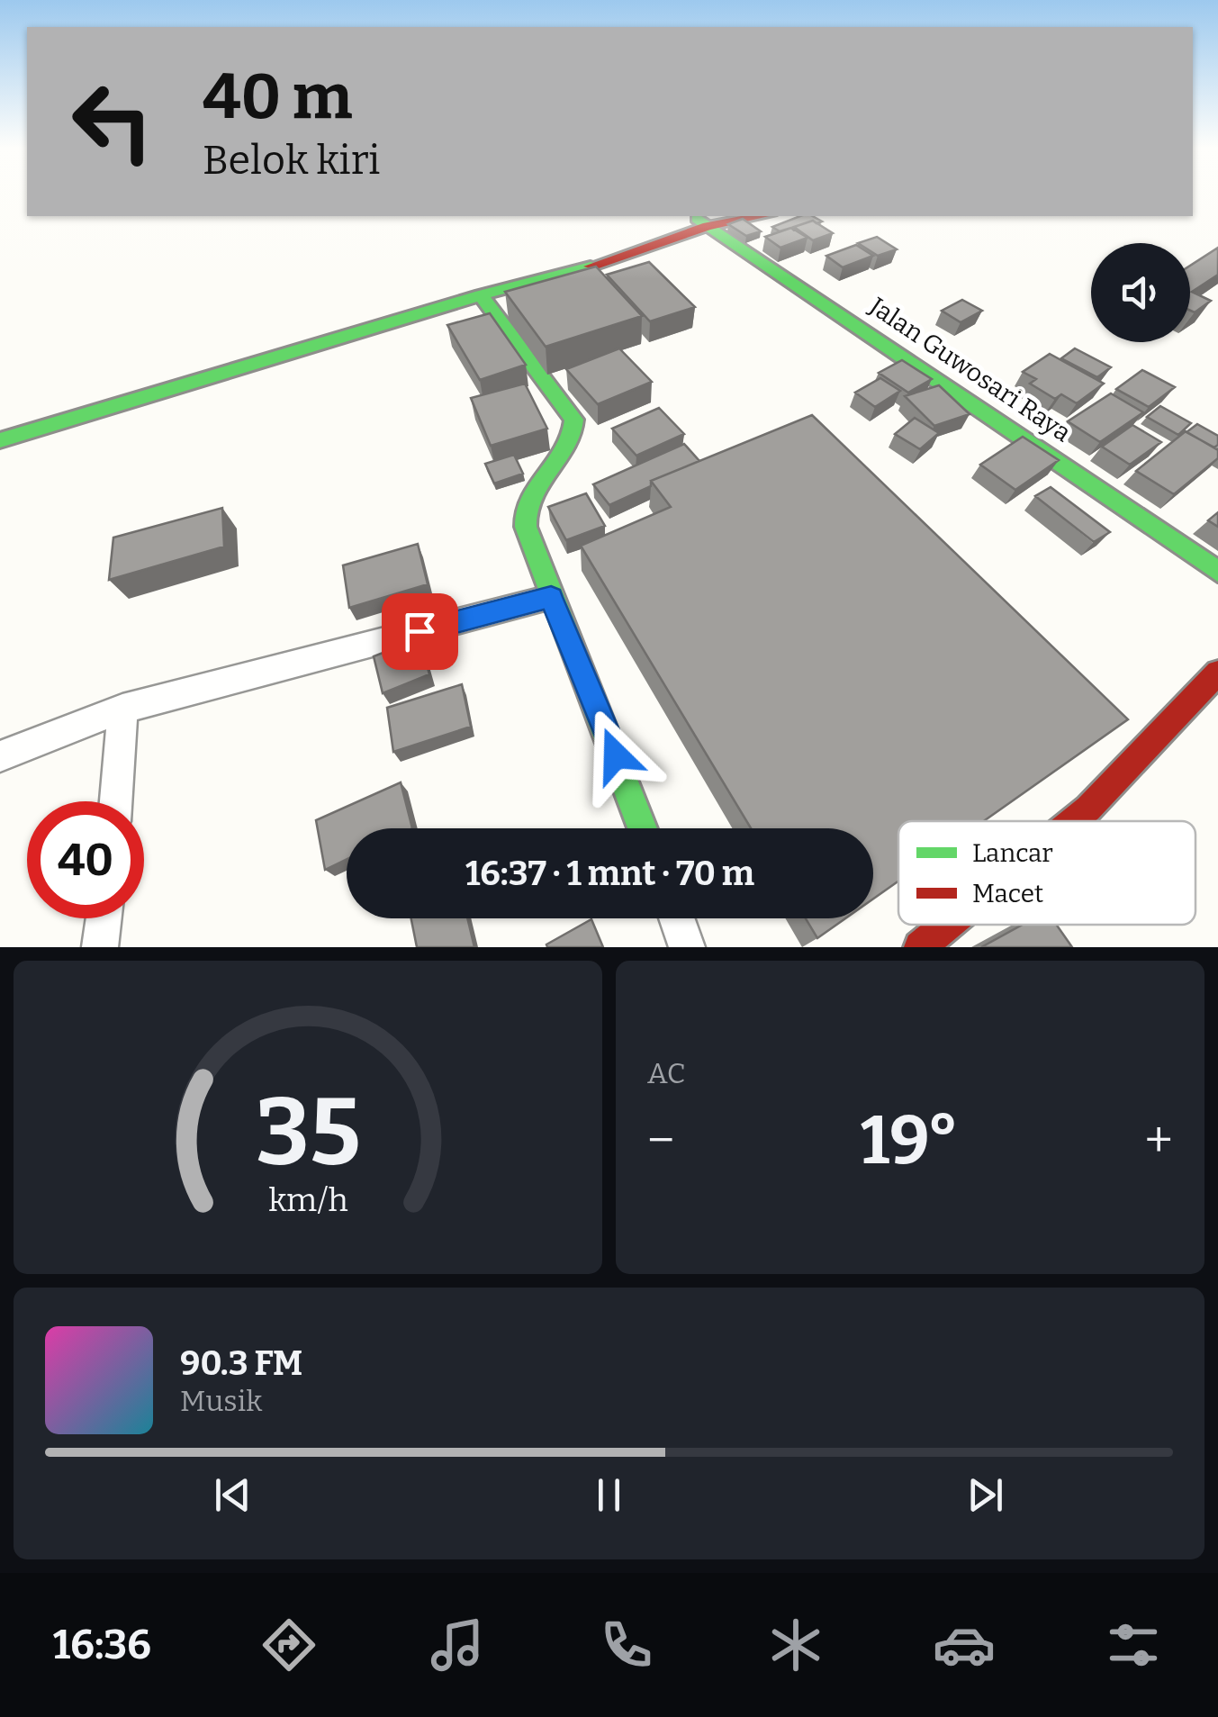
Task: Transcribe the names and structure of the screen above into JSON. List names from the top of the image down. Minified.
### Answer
{"streets":{"street":["Jalan Guwosari Raya"]},"legend":["Lancar","Macet"],"page":{"turn":["40 m","Belok kiri"],"limit":"40","trip":"16:37 · 1 mnt · 70 m","tile":"AC","heat":["−","19°","+"],"song":["90.3 FM","Musik"],"tabs":"16:36","gauge":["35","km/h"]}}
